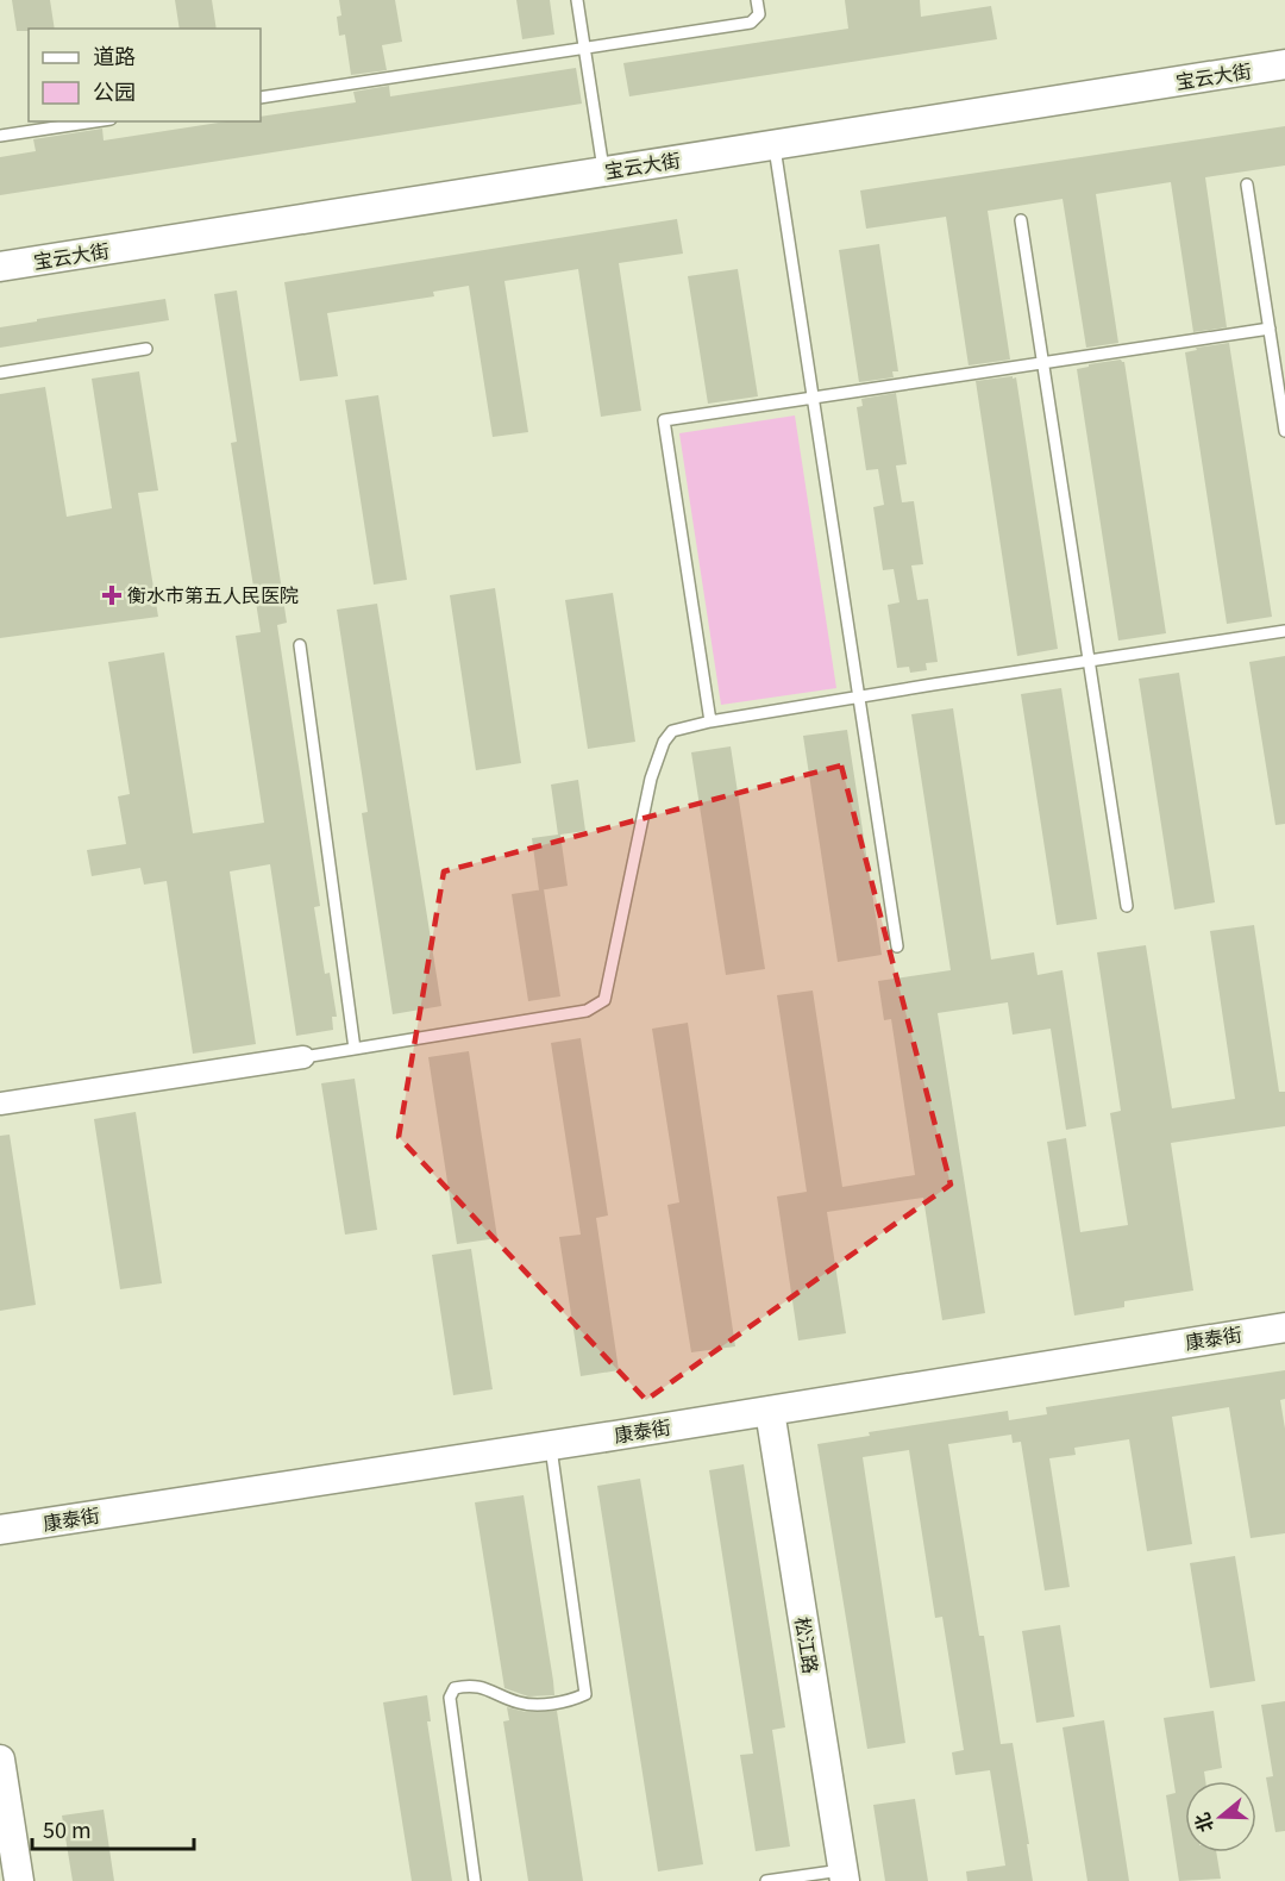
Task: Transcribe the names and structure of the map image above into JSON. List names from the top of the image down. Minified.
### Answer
{"streets":{"street":["宝云大街","康泰街","松江路"]},"crossings":[["康泰街","松江路"]],"places":{"health":["衡水市第五人民医院"]},"legend":["道路","公园"],"scale_bar":"50 m","north":"left"}
